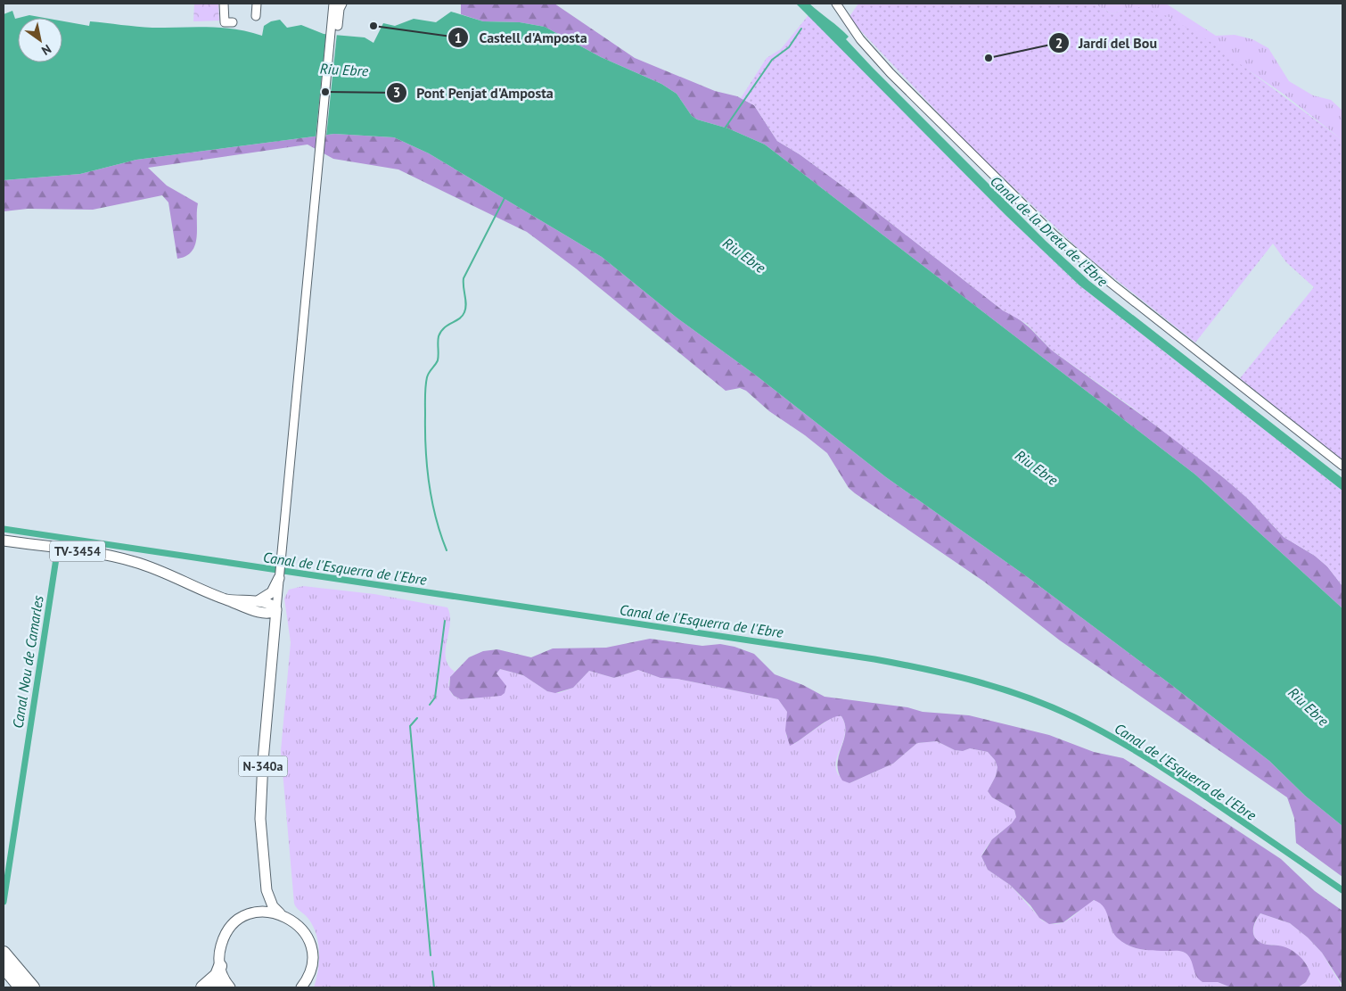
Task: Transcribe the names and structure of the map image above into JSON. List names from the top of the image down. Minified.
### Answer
{"streets":{"main road":["TV-3454","N-340a"]},"water":["Riu Ebre","Canal de la Dreta de l'Ebre","Canal de l'Esquerra de l'Ebre","Canal Nou de Camarles"],"places":["Castell d'Amposta","Jardí del Bou","Pont Penjat d'Amposta"],"north":"bottom right"}
